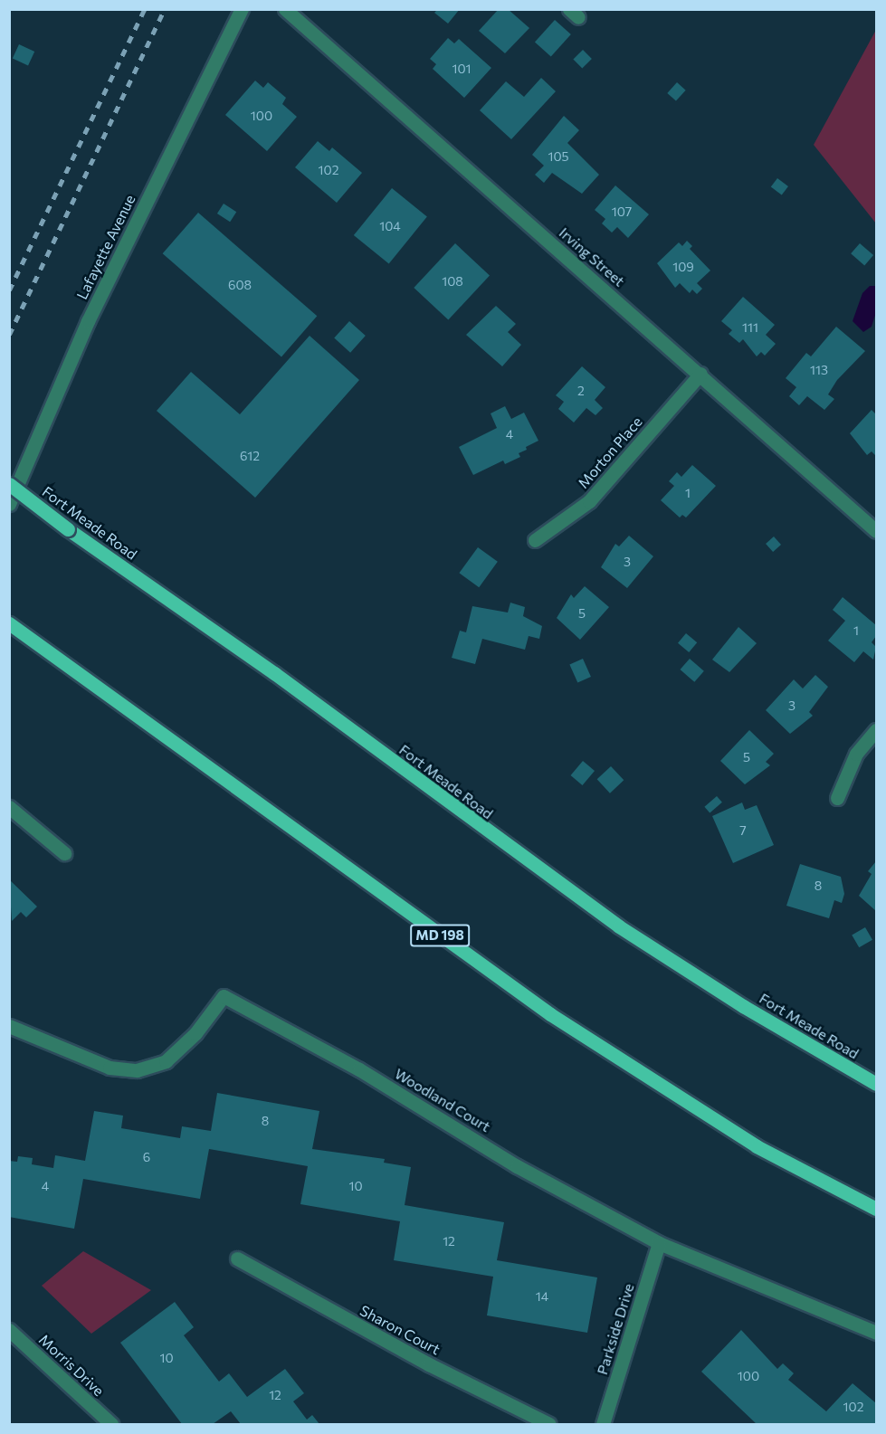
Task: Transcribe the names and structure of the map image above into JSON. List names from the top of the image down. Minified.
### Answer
{"streets":{"main road":["Fort Meade Road","MD 198"],"street":["Lafayette Avenue","Irving Street","Morton Place","Woodland Court","Parkside Drive","Sharon Court","Morris Drive"]},"crossings":[["Irving Street","Morton Place"],["Woodland Court","Parkside Drive"]],"house_numbers":["101","100","105","102","107","104","109","108","608","111","113","2","4","612","1","3","5","1","3","5","7","8","8","6","4","10","12","14","10","100","12","102"]}
